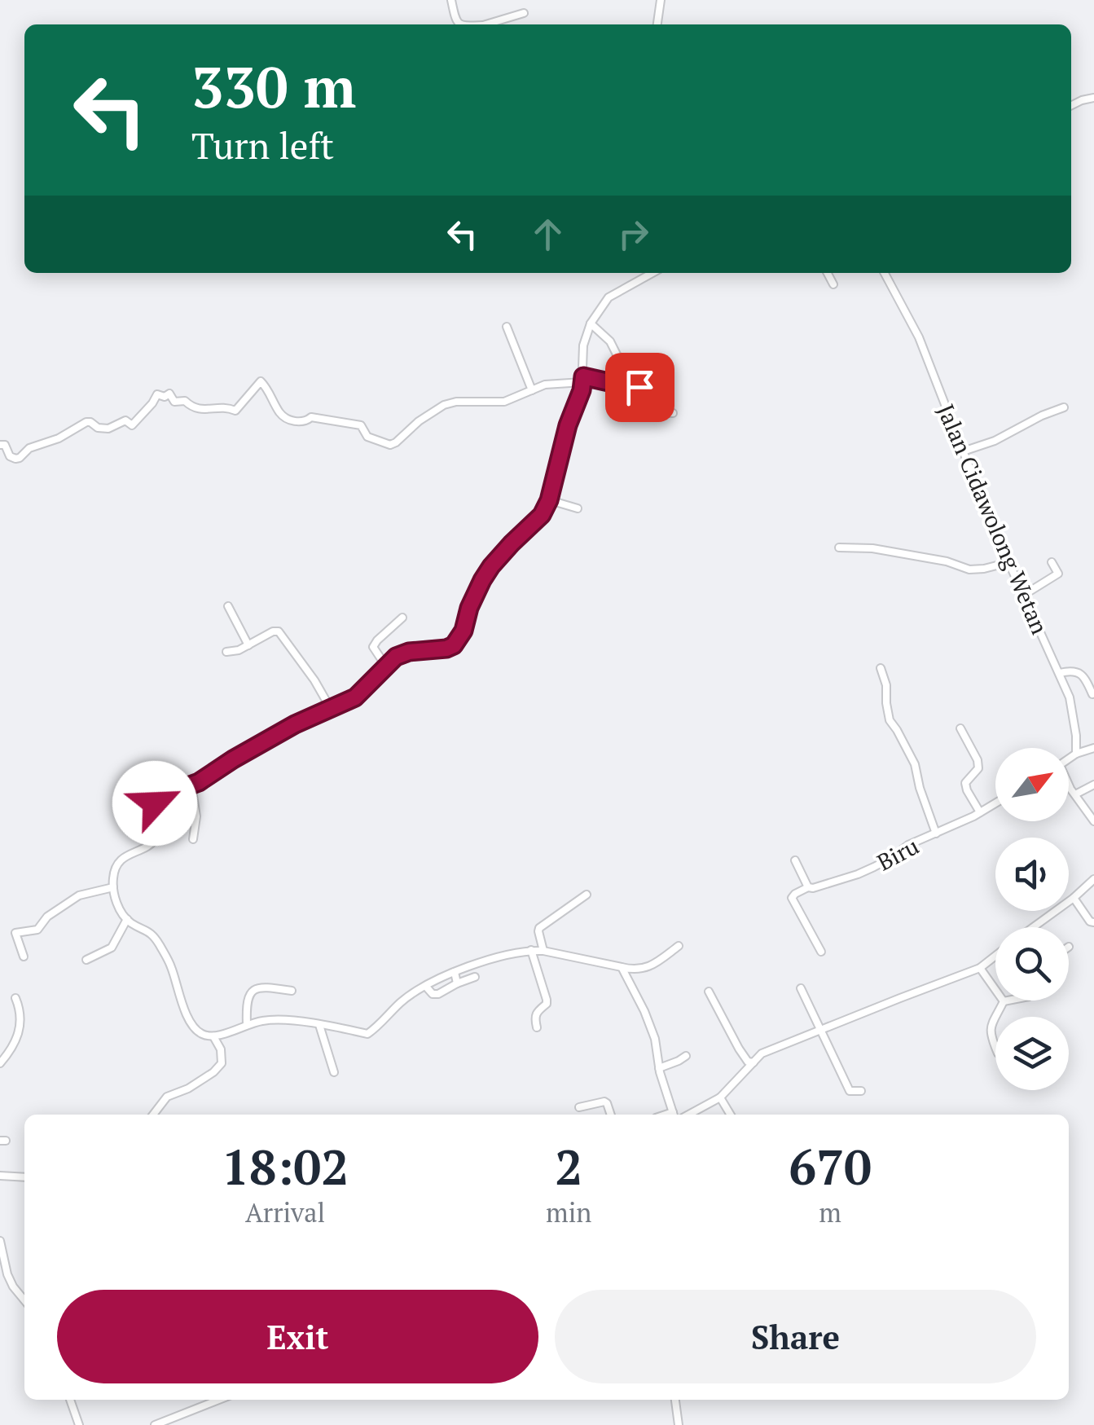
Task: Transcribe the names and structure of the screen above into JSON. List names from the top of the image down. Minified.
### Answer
{"streets":{"street":["Jalan Cidawolong Wetan","Biru"]},"north":"top right","page":{"turn":["330 m","Turn left"],"eta":["18:02","Arrival","2","min","670","m"],"buttons":["Exit","Share"]}}
